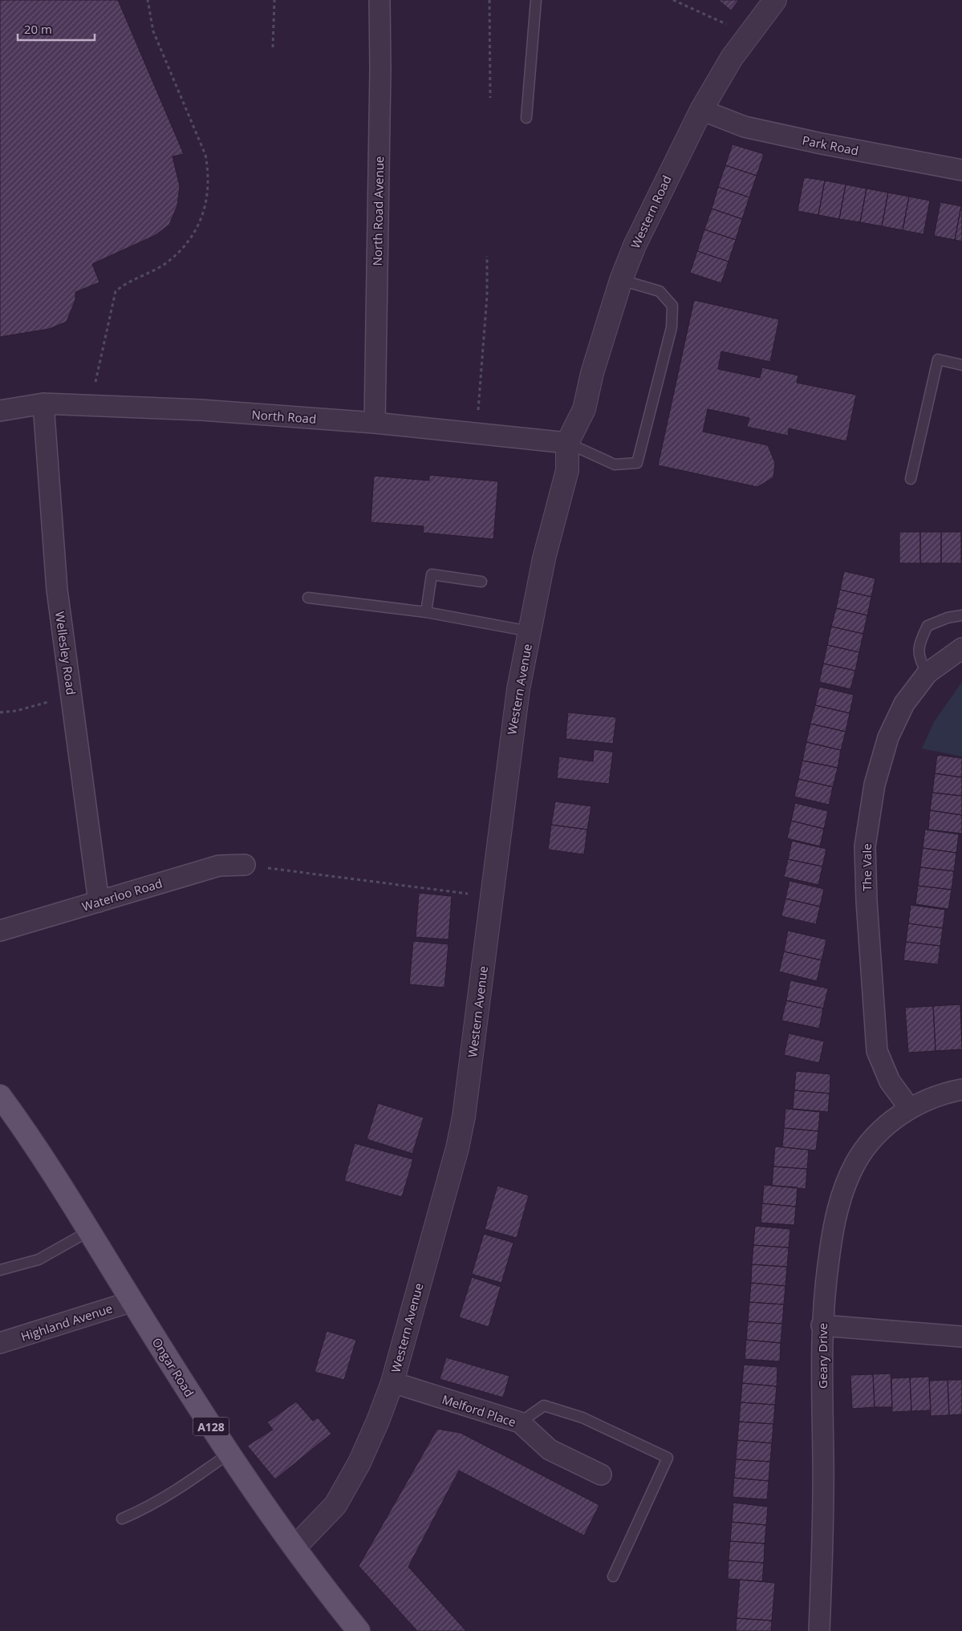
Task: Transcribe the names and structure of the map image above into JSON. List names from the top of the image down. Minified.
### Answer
{"streets":{"main road":["Ongar Road","A128"],"street":["Park Road","North Road Avenue","Western Road","North Road","Wellesley Road","Western Avenue","The Vale","Waterloo Road","Highland Avenue","Geary Drive","Melford Place"]},"crossings":[["Park Road","Western Road"],["North Road Avenue","North Road"],["Western Road","North Road"],["Western Road","Western Avenue"],["North Road","Wellesley Road"],["North Road","Western Avenue"],["Wellesley Road","Waterloo Road"],["Western Avenue","Ongar Road"],["Western Avenue","Melford Place"],["The Vale","Geary Drive"],["Highland Avenue","Ongar Road"]],"scale_bar":"20 m"}
